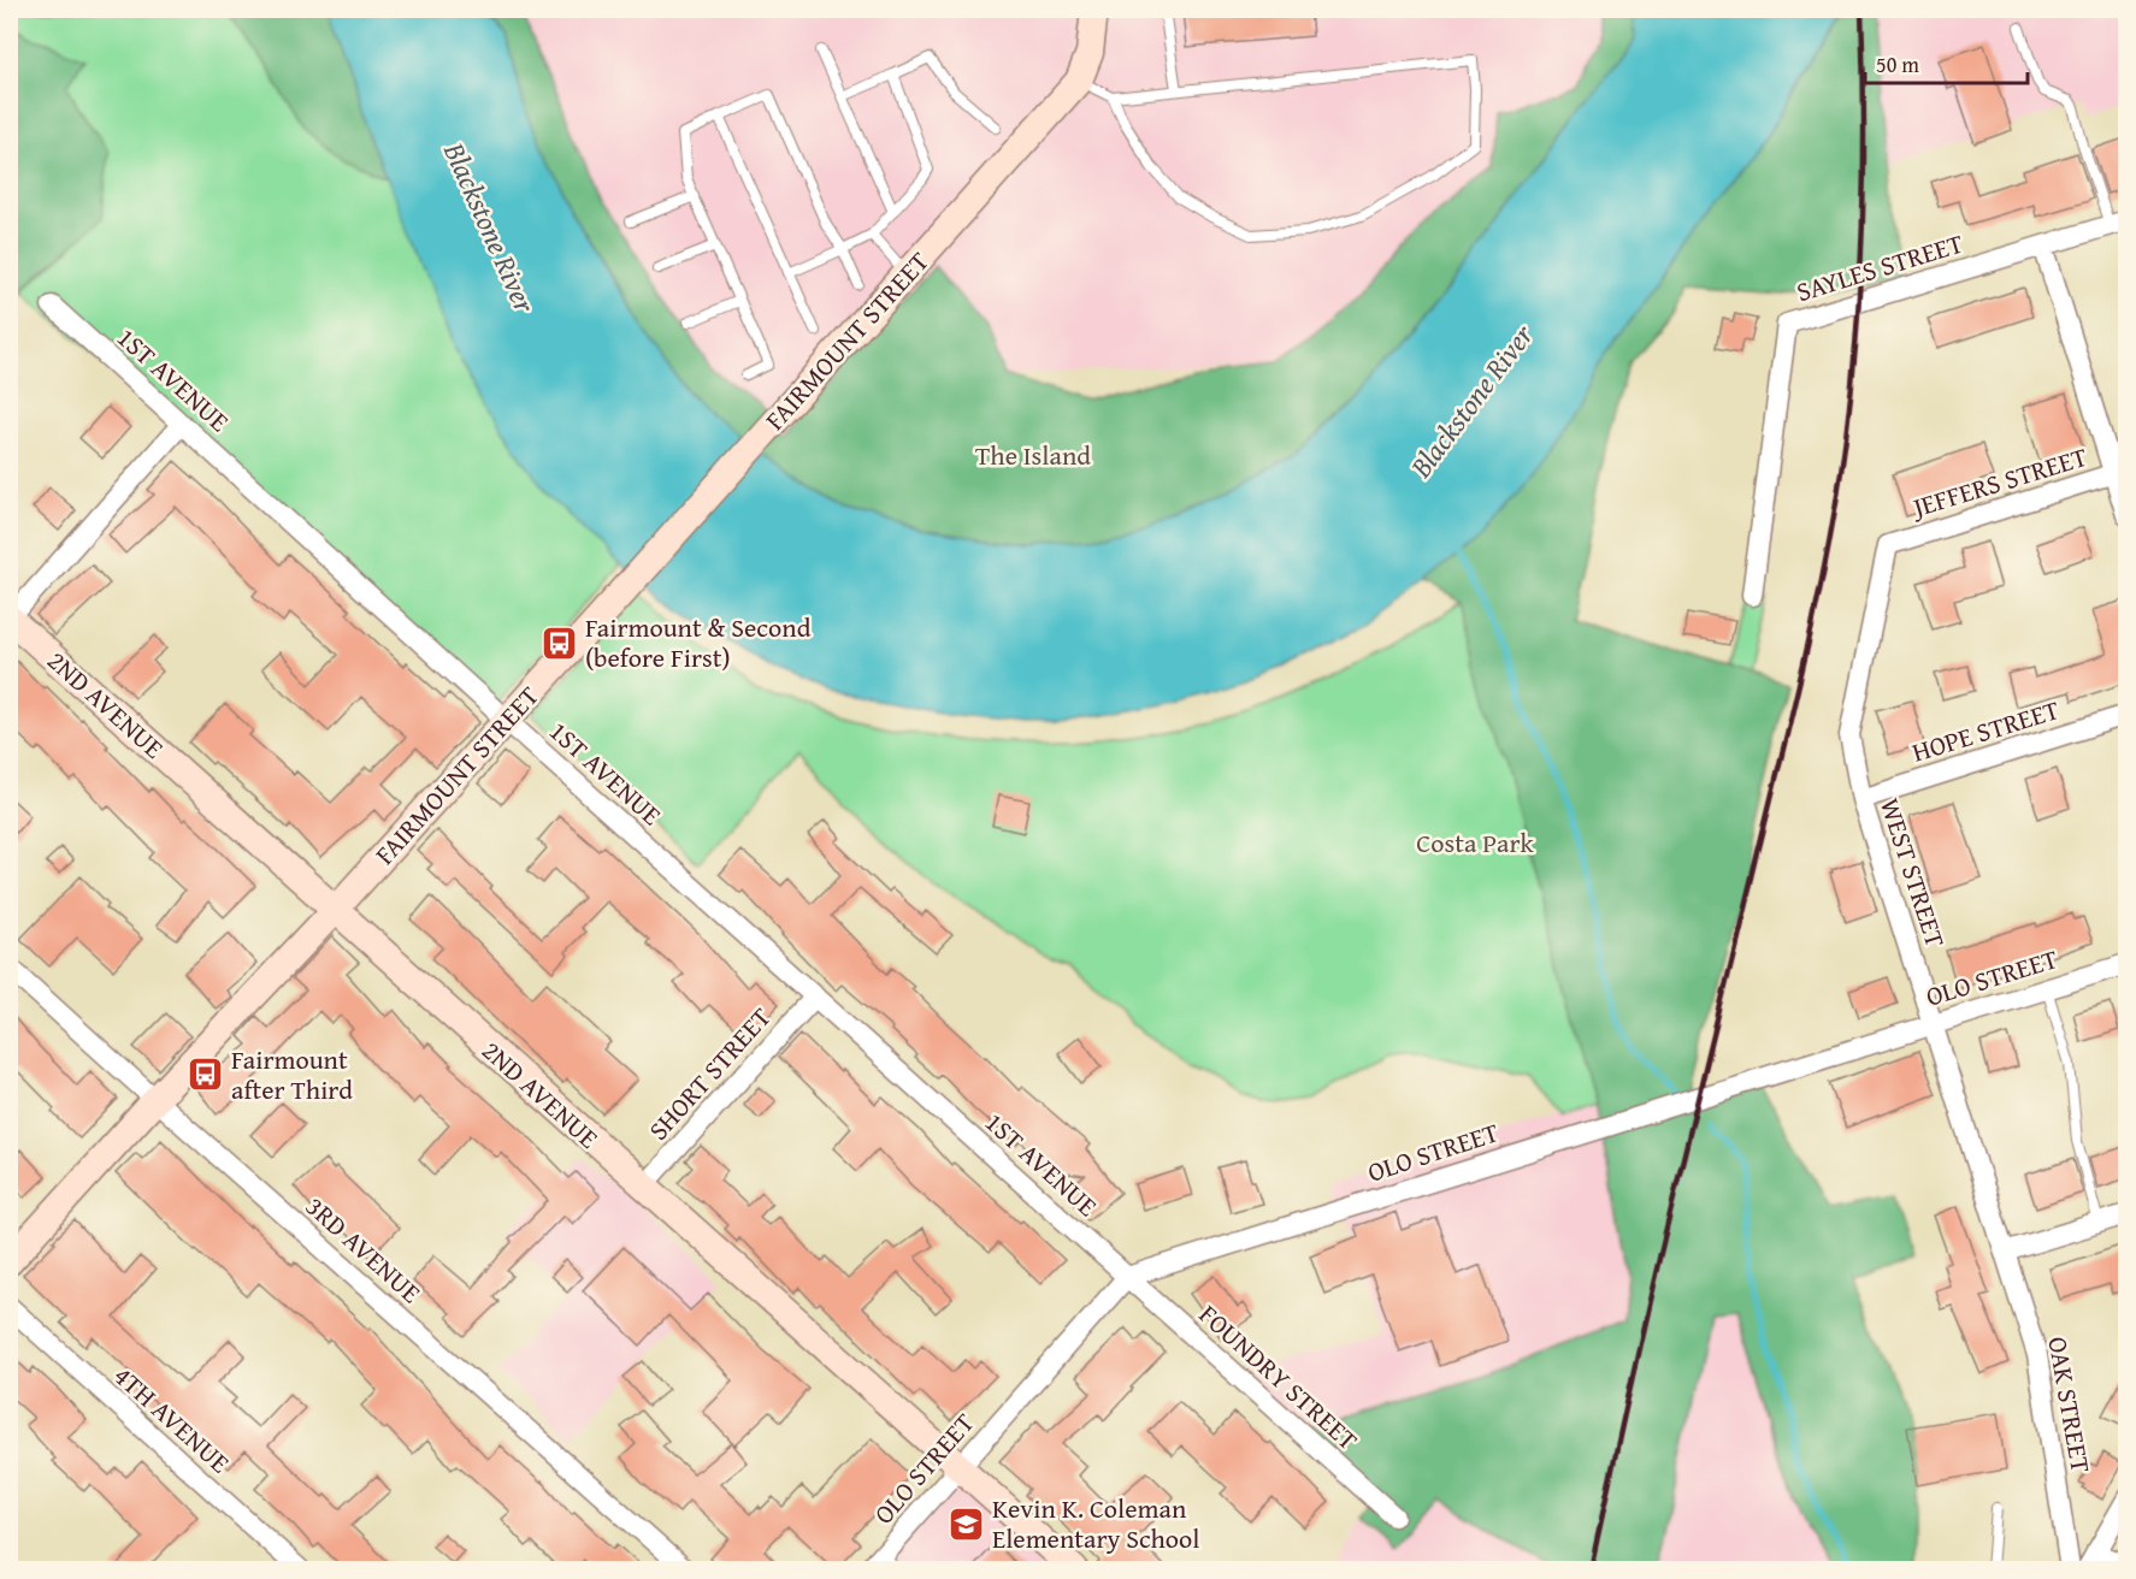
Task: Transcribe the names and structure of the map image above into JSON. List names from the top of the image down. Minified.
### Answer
{"streets":{"street":["SAYLES STREET","FAIRMOUNT STREET","1ST AVENUE","JEFFERS STREET","2ND AVENUE","HOPE STREET","WEST STREET","OLO STREET","SHORT STREET","3RD AVENUE","FOUNDRY STREET","OAK STREET","4TH AVENUE"]},"crossings":[["FAIRMOUNT STREET","1ST AVENUE"],["FAIRMOUNT STREET","2ND AVENUE"],["FAIRMOUNT STREET","3RD AVENUE"],["1ST AVENUE","OLO STREET"],["1ST AVENUE","SHORT STREET"],["1ST AVENUE","FOUNDRY STREET"],["JEFFERS STREET","WEST STREET"],["2ND AVENUE","OLO STREET"],["2ND AVENUE","SHORT STREET"],["HOPE STREET","WEST STREET"],["WEST STREET","OLO STREET"],["WEST STREET","OAK STREET"],["OLO STREET","FOUNDRY STREET"]],"water":["Blackstone River"],"parks":["The Island","Costa Park"],"places":{"bus stop":["Fairmount & Second (before First)","Fairmount after Third"],"school or university":["Kevin K. Coleman Elementary School"]},"scale_bar":"50 m"}
